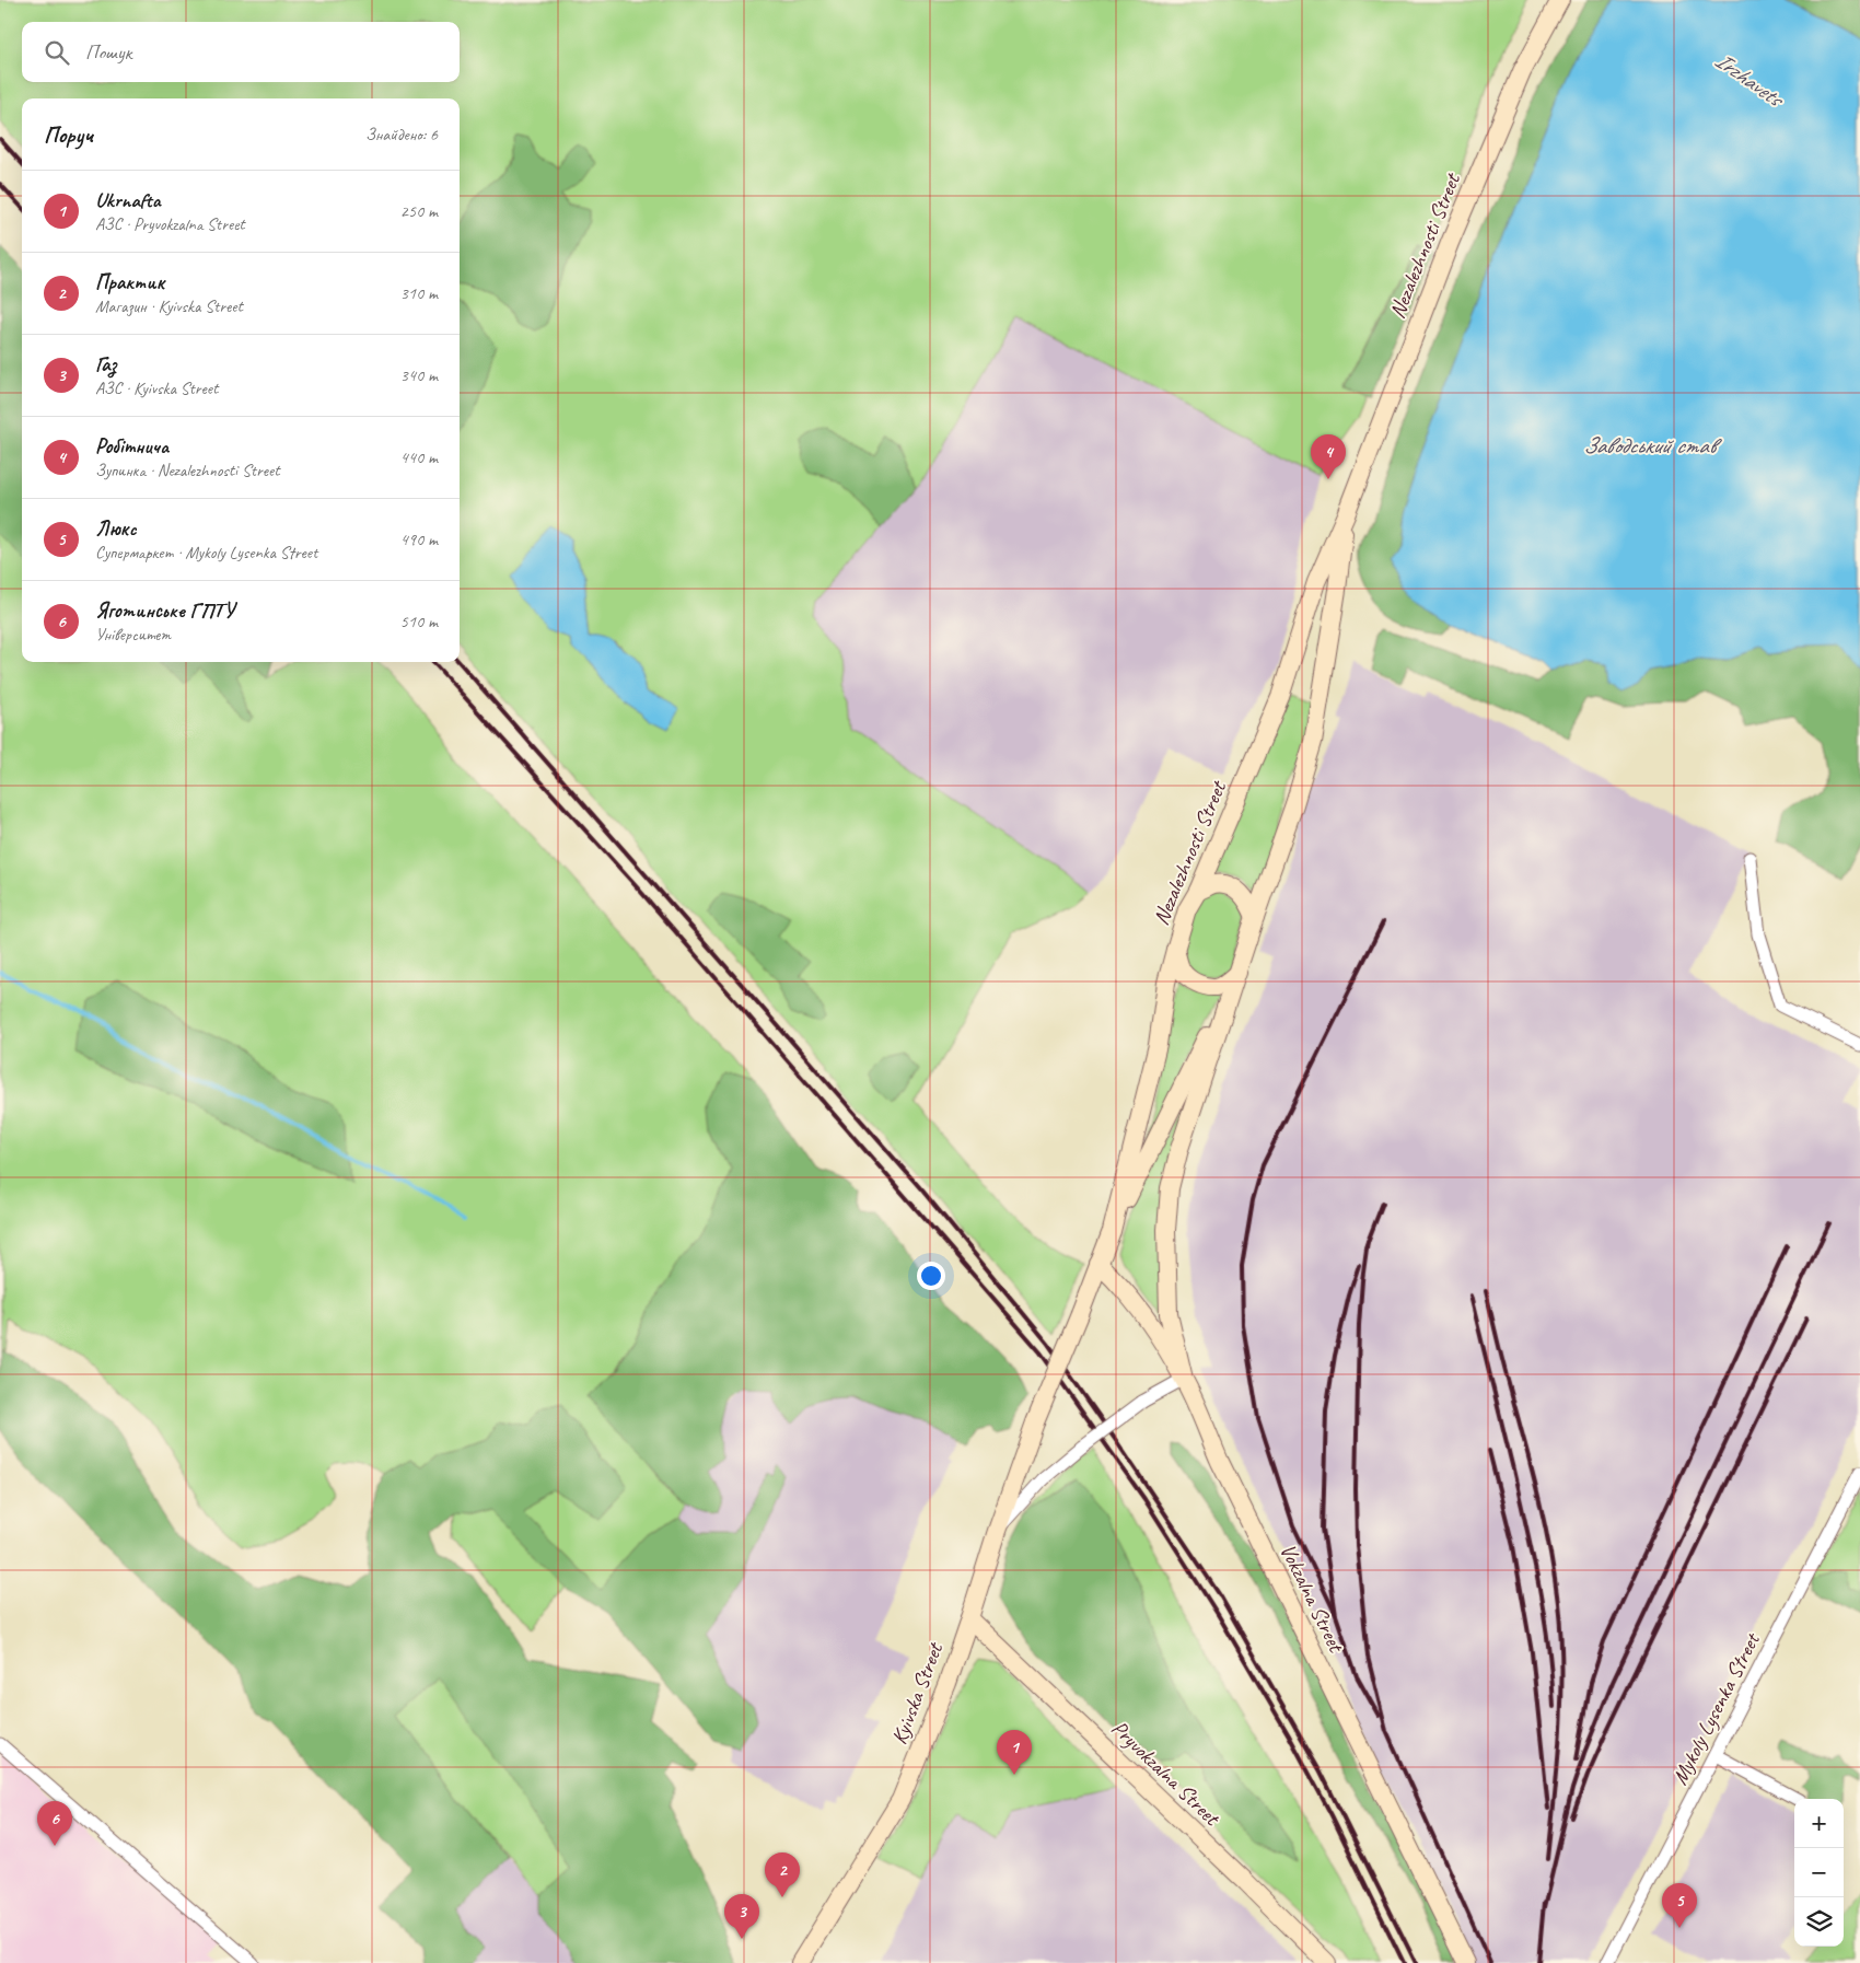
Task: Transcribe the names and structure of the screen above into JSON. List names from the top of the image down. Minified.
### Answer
{"streets":{"main road":["Nezalezhnosti Street","Vokzalna Street","Kyivska Street","Pryvokzalna Street"],"street":["Mykoly Lysenka Street"]},"crossings":[["Nezalezhnosti Street","Vokzalna Street"],["Nezalezhnosti Street","Kyivska Street"],["Kyivska Street","Pryvokzalna Street"]],"water":["Irzhavets","Заводський став"],"page":{"search":"Пошук","heading":["Поруч","Знайдено: 6"],"list":[{"mark":"1","name":"Ukrnafta","note":"АЗС · Pryvokzalna Street","value":"250 m"},{"mark":"2","name":"Практик","note":"Магазин · Kyivska Street","value":"310 m"},{"mark":"3","name":"Газ","note":"АЗС · Kyivska Street","value":"340 m"},{"mark":"4","name":"Робітнича","note":"Зупинка · Nezalezhnosti Street","value":"440 m"},{"mark":"5","name":"Люкс","note":"Супермаркет · Mykoly Lysenka Street","value":"490 m"},{"mark":"6","name":"Яготинське ГПТУ","note":"Університет","value":"510 m"}],"pins":["4","1","6","2","5","3"],"map_buttons":["+","−"]}}
